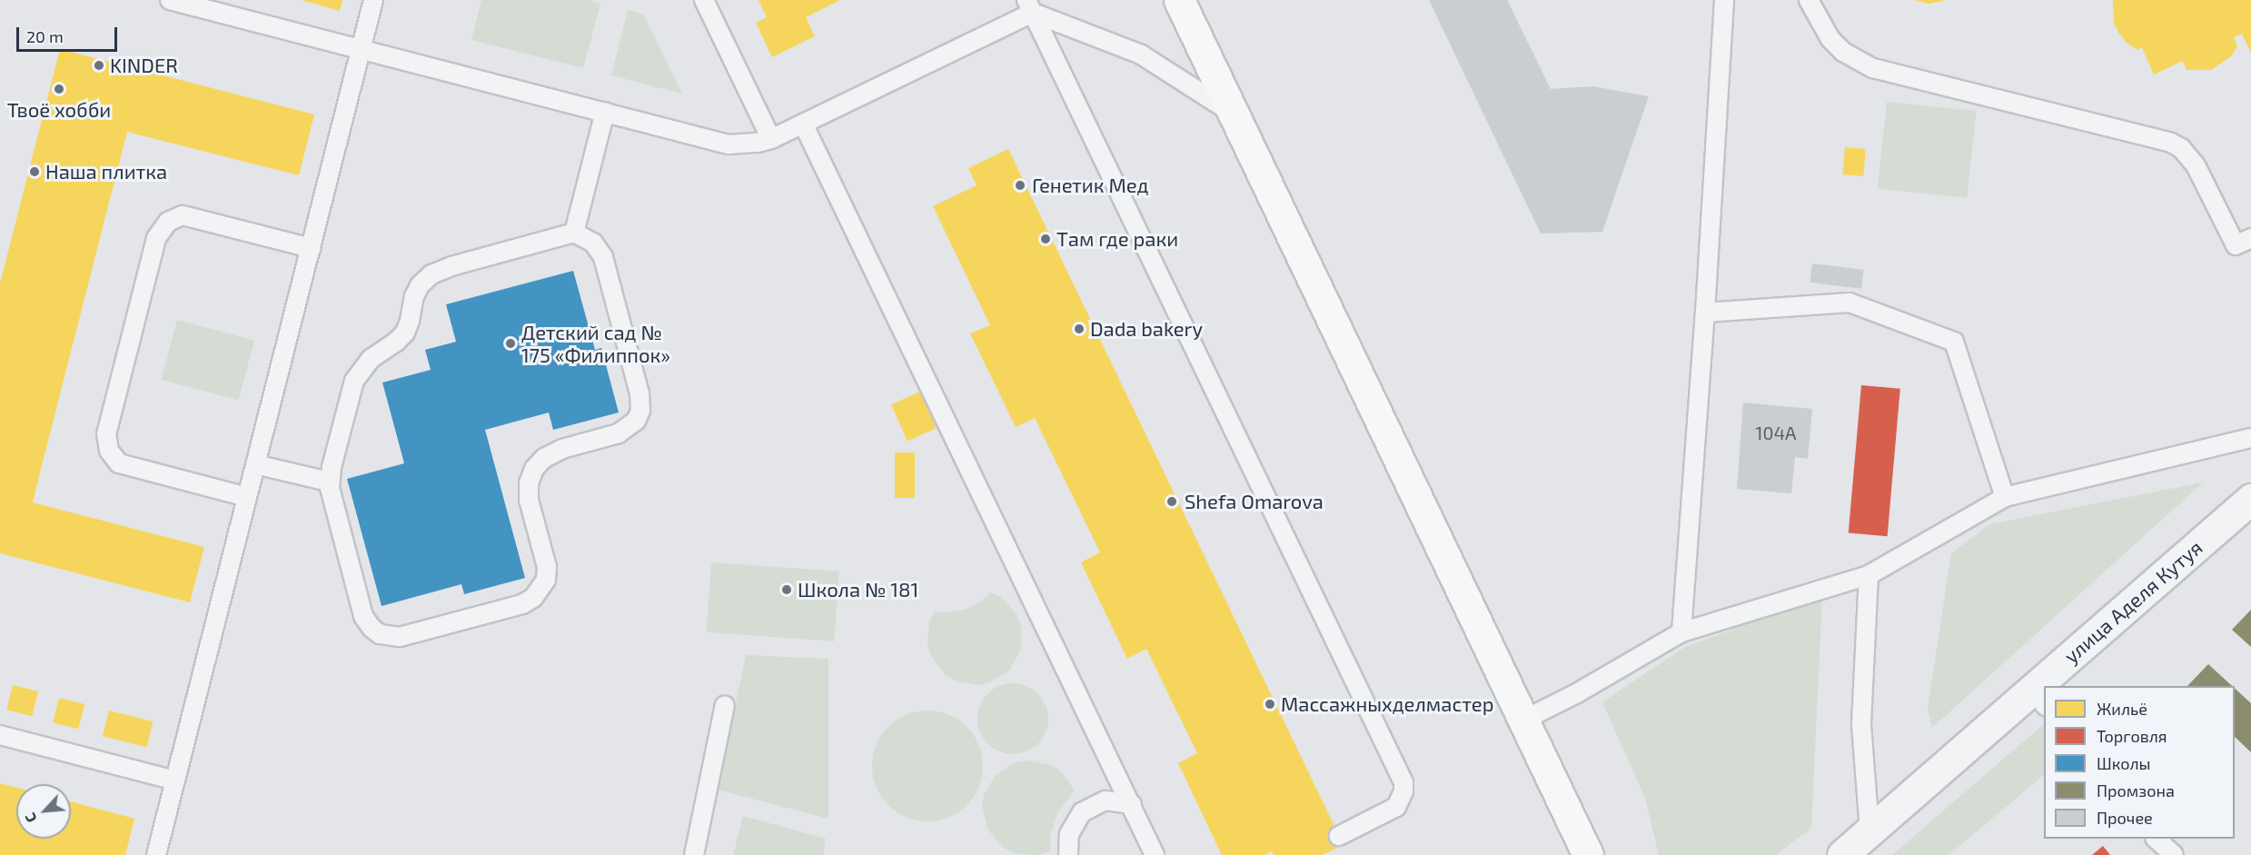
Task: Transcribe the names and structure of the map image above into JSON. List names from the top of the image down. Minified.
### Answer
{"streets":{"street":["улица Аделя Кутуя"]},"places":["KINDER","Твоё хобби","Наша плитка","Генетик Мед","Там где раки","Dada bakery","Детский сад № 175 «Филиппок»","Shefa Omarova","Школа № 181","Массажныхделмастер"],"house_numbers":["104А"],"legend":["Жильё","Торговля","Школы","Промзона","Прочее"],"scale_bar":"20 m","north":"bottom left"}
